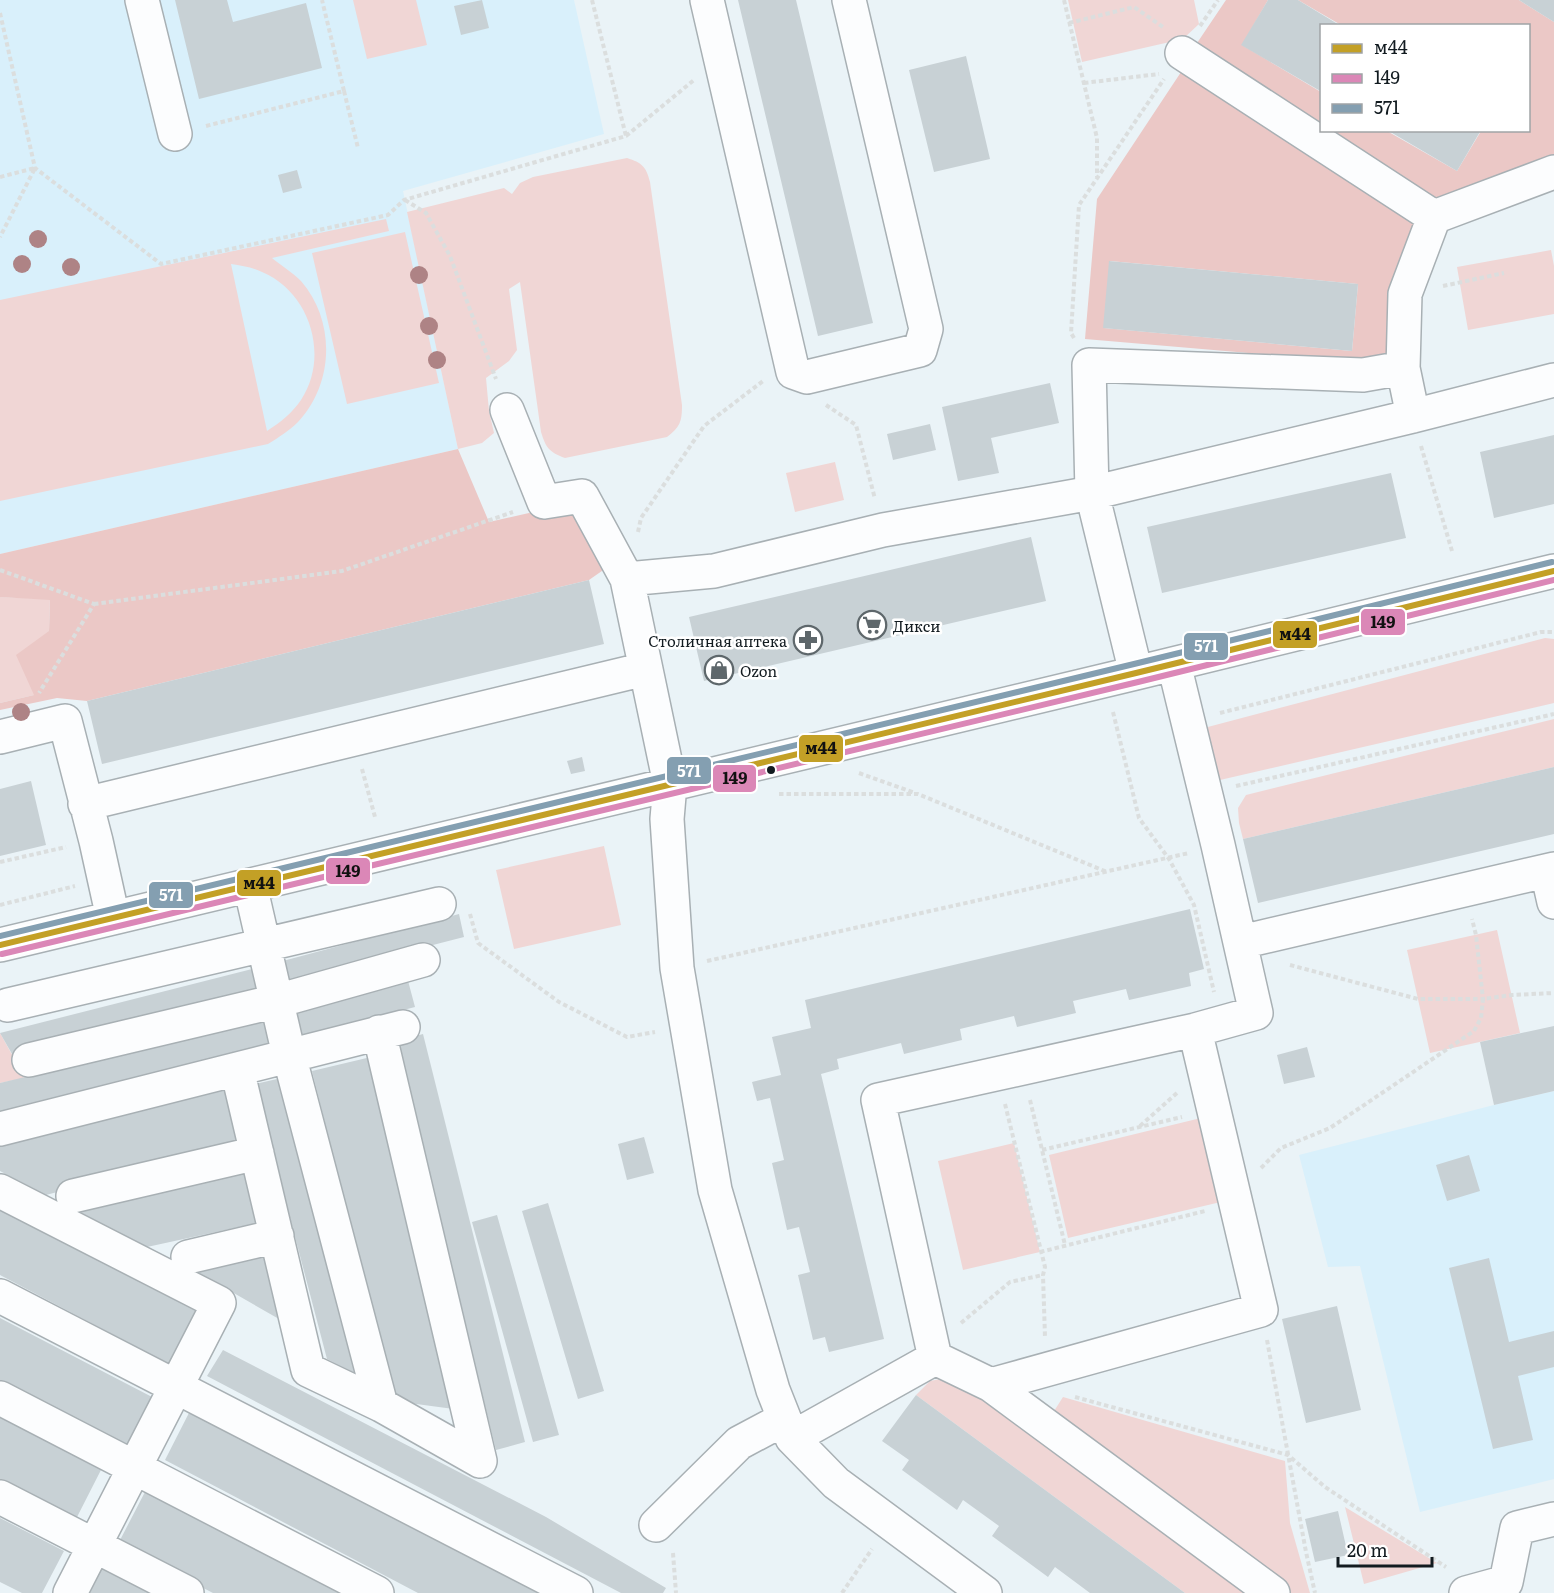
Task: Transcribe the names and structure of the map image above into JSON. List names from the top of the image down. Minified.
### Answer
{"places":{"supermarket":["Дикси"],"pharmacy":["Столичная аптека"],"shop":["Ozon"]},"lines":["transit line 571","transit line м44","transit line 149"],"legend":["м44","149","571"],"scale_bar":"20 m"}
